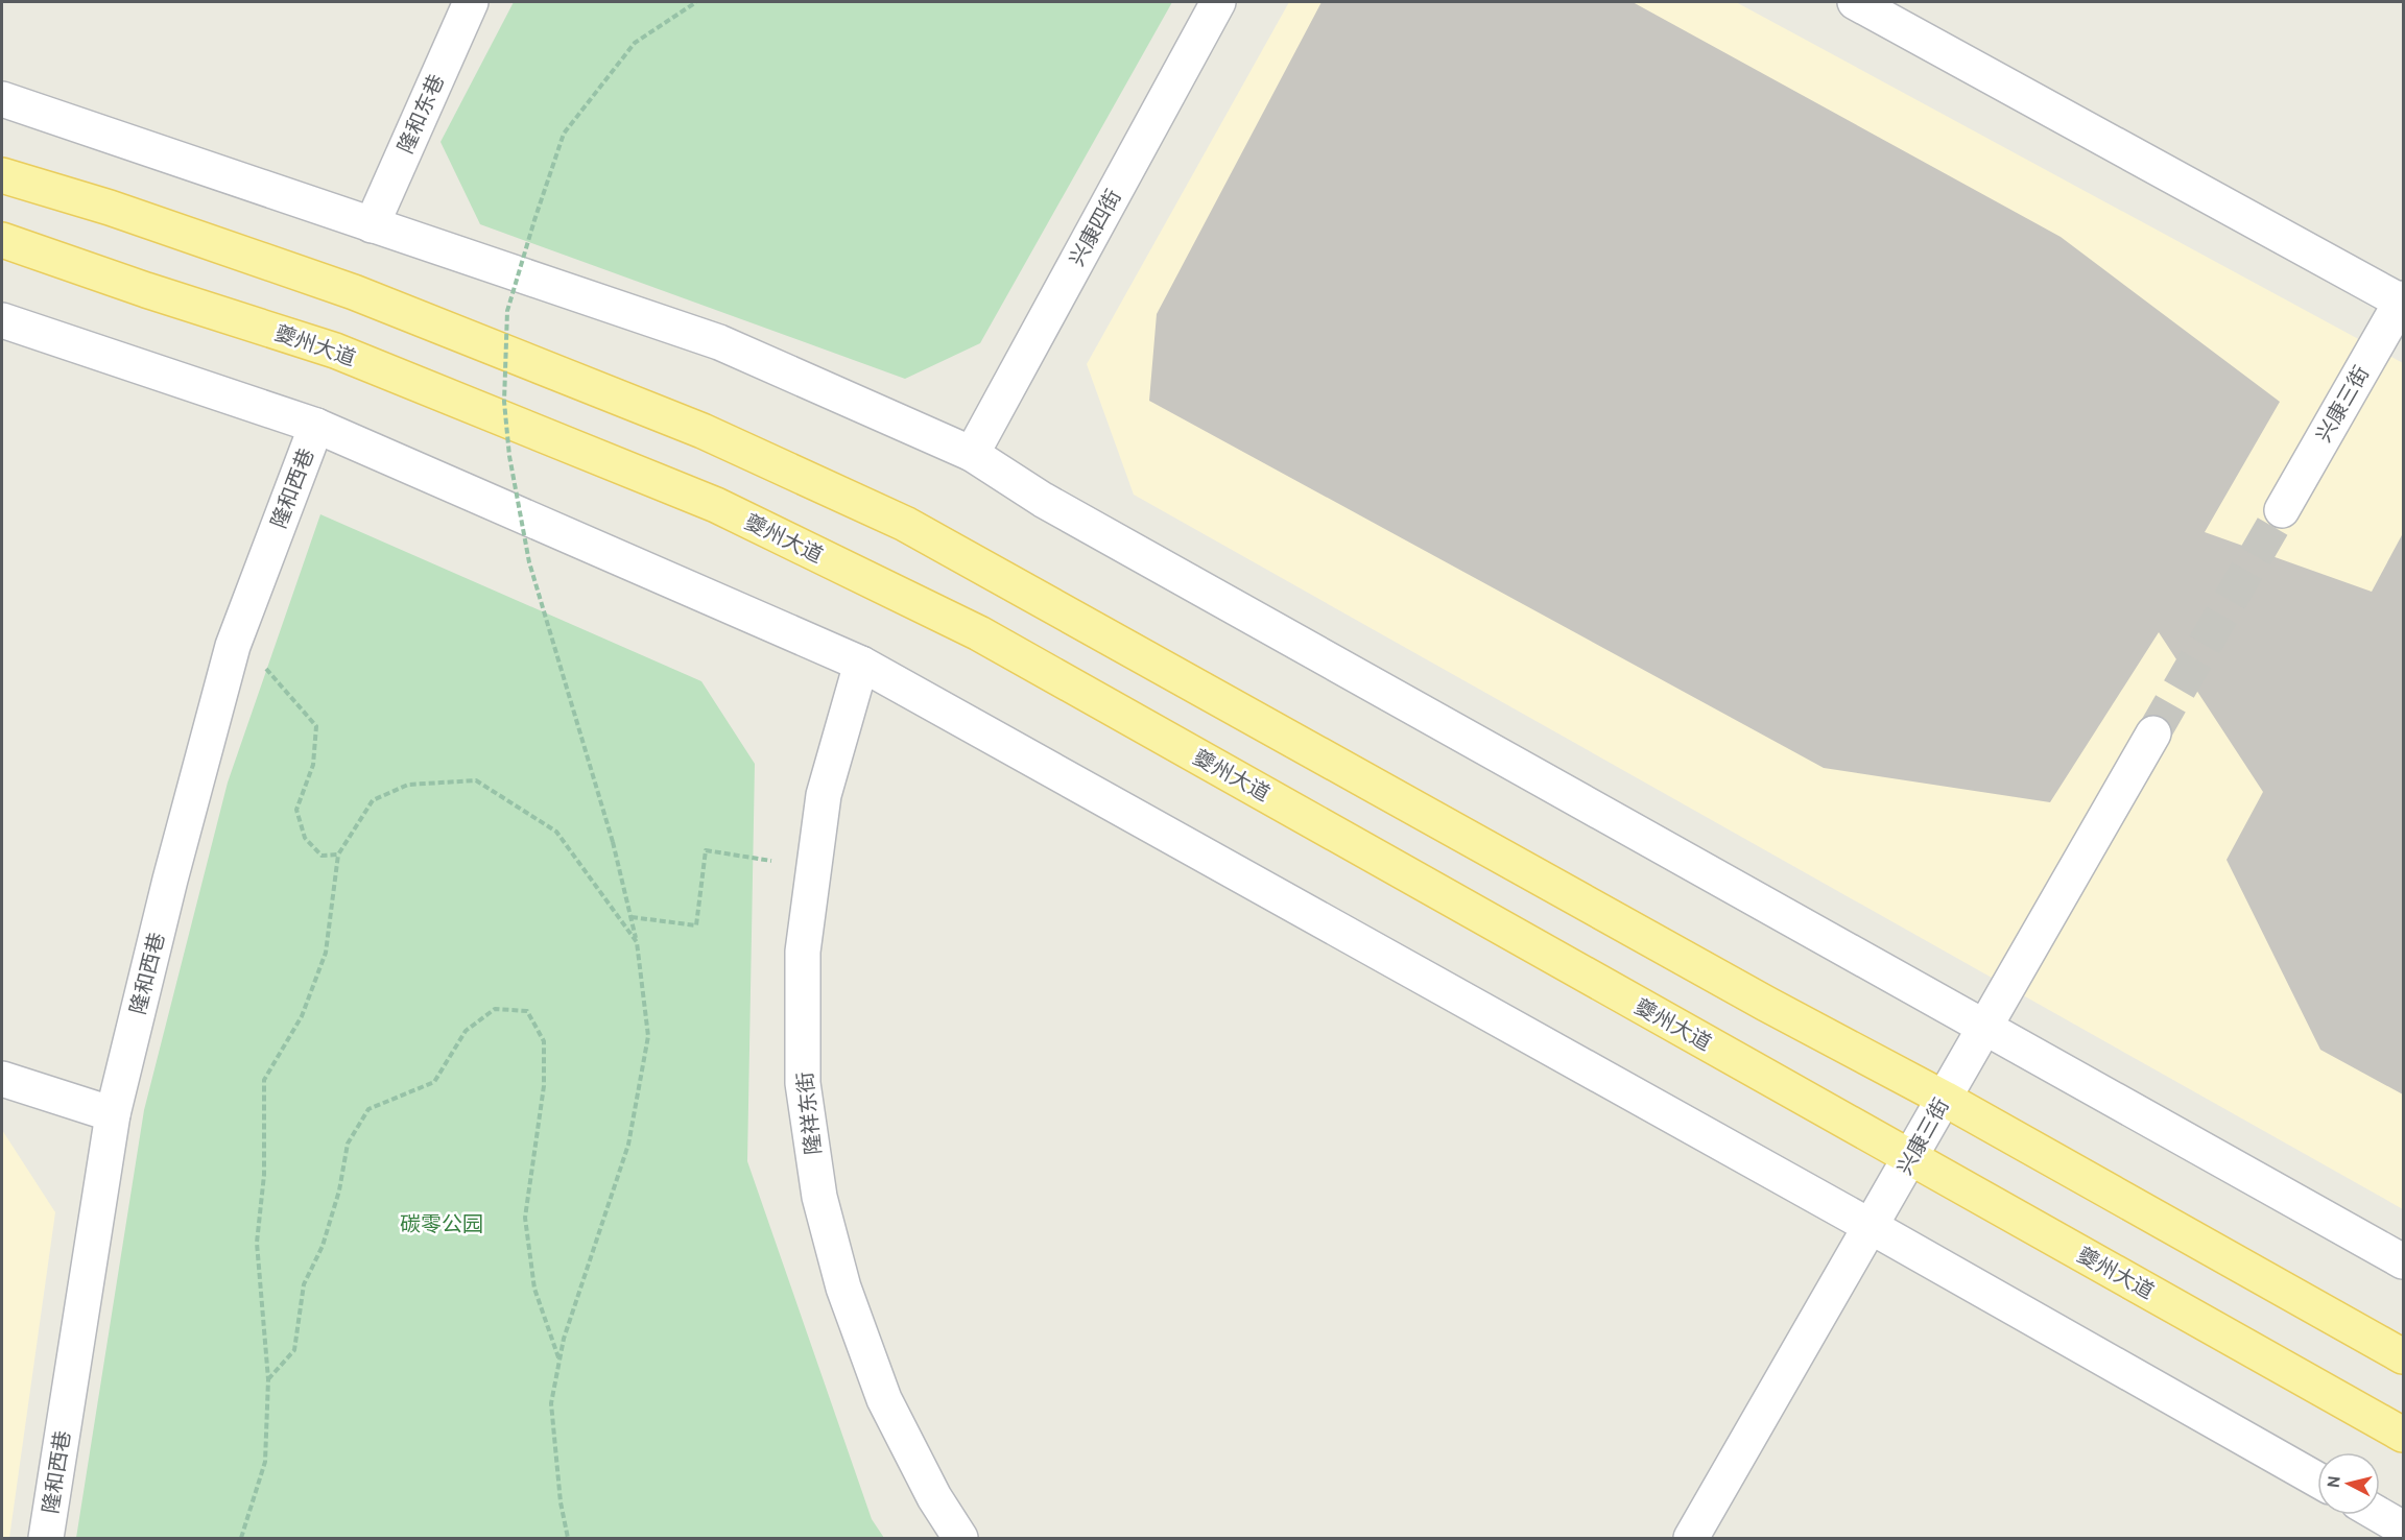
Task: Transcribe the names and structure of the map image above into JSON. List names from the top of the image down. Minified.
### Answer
{"streets":{"main road":["夔州大道"],"street":["隆和东巷","兴康四街","兴康三街","隆和西巷","隆祥东街"]},"crossings":[["夔州大道","兴康三街"]],"parks":["碳零公园"],"north":"left"}
